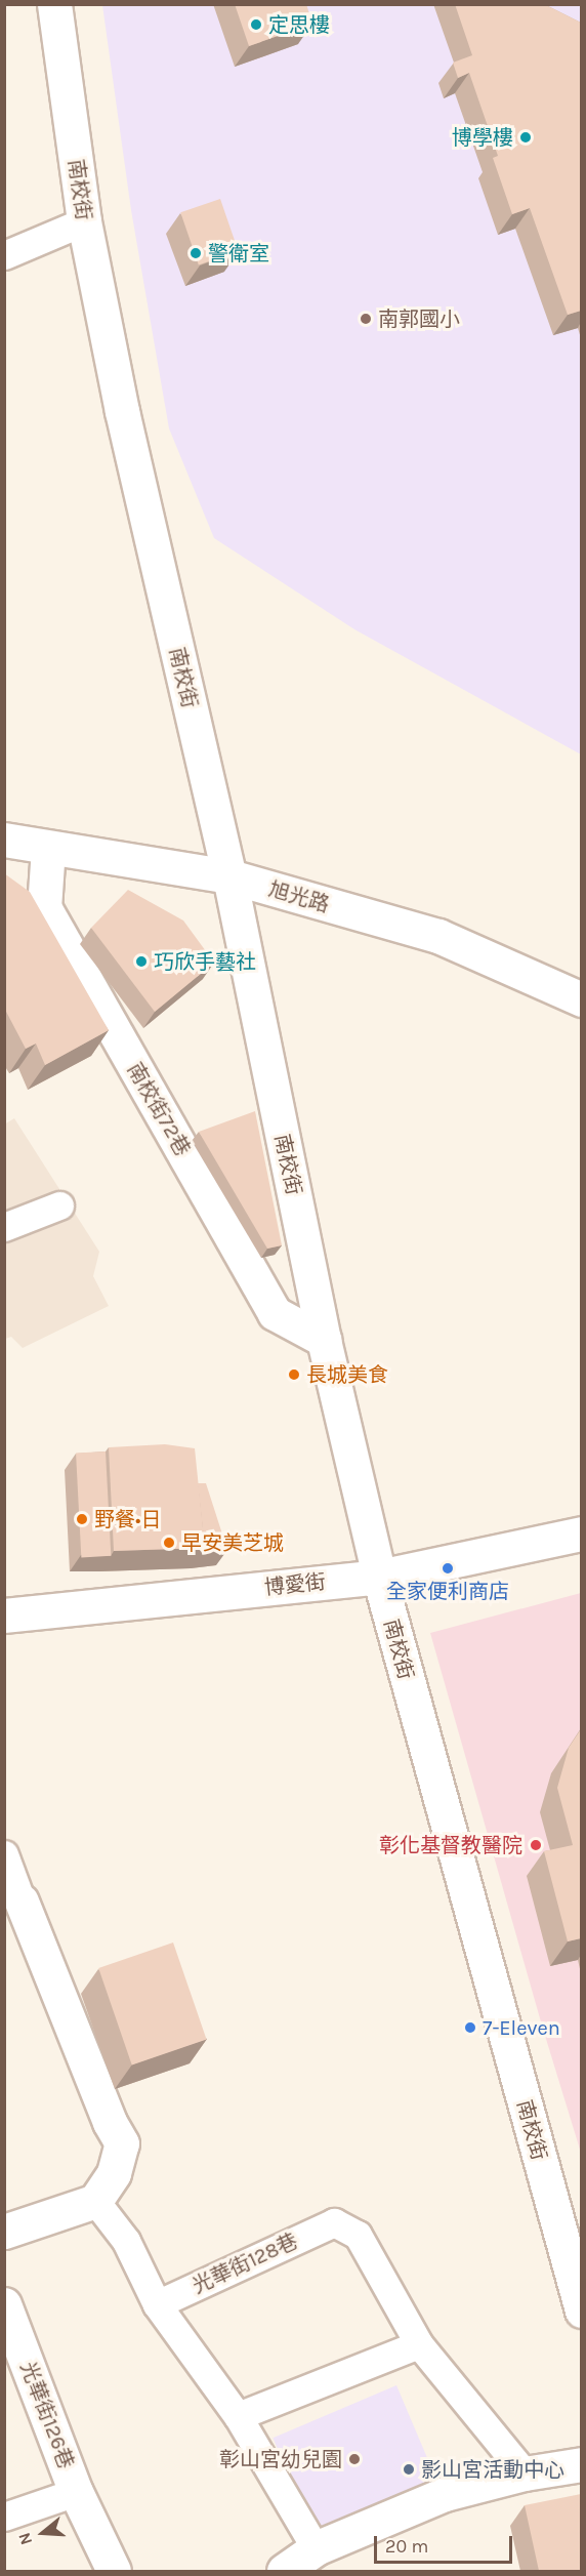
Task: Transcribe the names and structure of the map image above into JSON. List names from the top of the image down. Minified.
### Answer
{"streets":{"street":["南校街","旭光路","南校街72巷","博愛街","光華街126巷"],"lane":["光華街128巷"]},"crossings":[["南校街","旭光路"],["南校街","南校街72巷"],["南校街","博愛街"],["旭光路","南校街72巷"]],"places":["定思樓","博學樓","警衛室","南郭國小","巧欣手藝社","長城美食","野餐•日","早安美芝城","全家便利商店","彰化基督教醫院","7-Eleven","彰山宮幼兒園","影山宮活動中心"],"scale_bar":"20 m","north":"left"}
